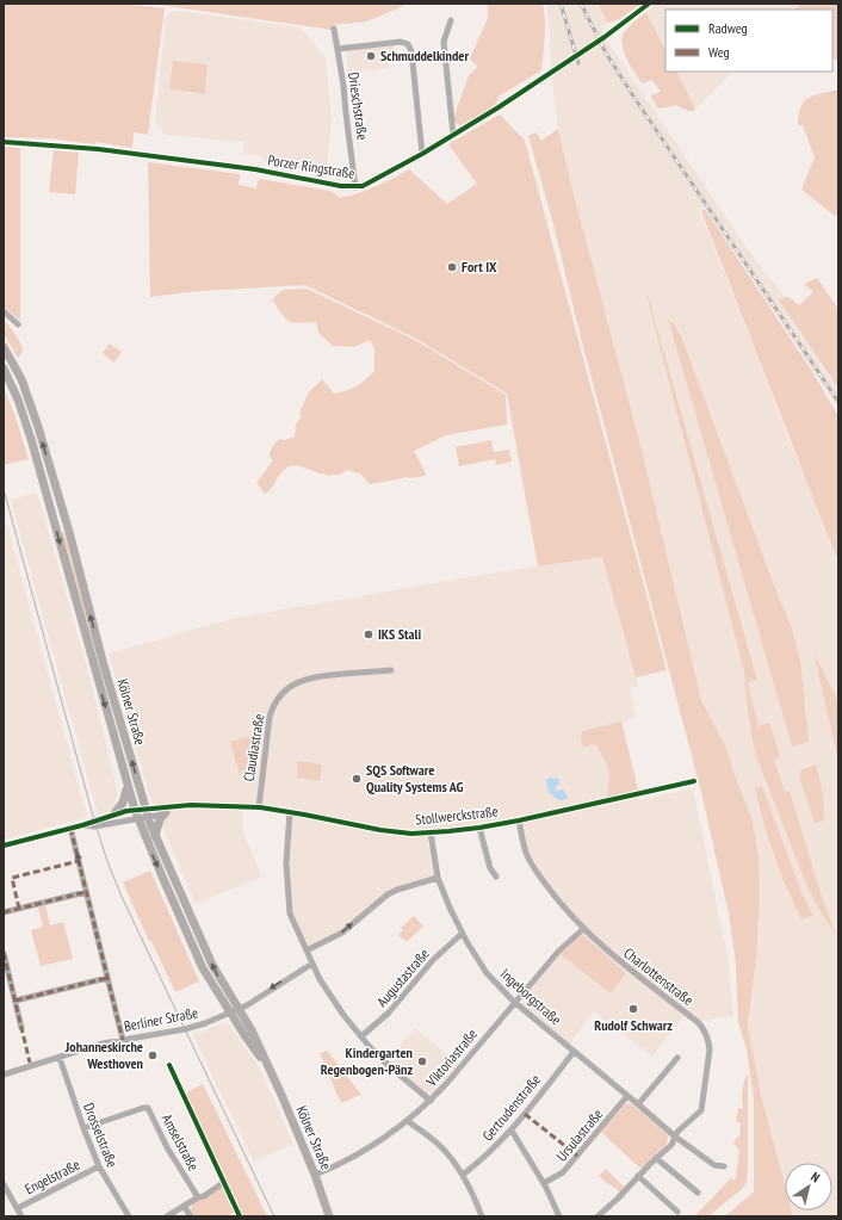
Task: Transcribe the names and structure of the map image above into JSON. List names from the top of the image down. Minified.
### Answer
{"streets":{"main road":["Kölner Straße"],"street":["Drieschstraße","Porzer Ringstraße","Claudiastraße","Stollwerckstraße","Charlottenstraße","Augustastraße","Ingeborgstraße","Berliner Straße","Viktoriastraße","Gertrudenstraße","Drosselstraße","Ursulastraße","Amselstraße","Engelstraße"]},"crossings":[["Drieschstraße","Porzer Ringstraße"],["Kölner Straße","Stollwerckstraße"],["Kölner Straße","Berliner Straße"],["Kölner Straße","Viktoriastraße"],["Claudiastraße","Stollwerckstraße"],["Stollwerckstraße","Charlottenstraße"],["Stollwerckstraße","Ingeborgstraße"],["Charlottenstraße","Ingeborgstraße"],["Charlottenstraße","Viktoriastraße"],["Augustastraße","Ingeborgstraße"],["Ingeborgstraße","Viktoriastraße"],["Ingeborgstraße","Gertrudenstraße"],["Ingeborgstraße","Ursulastraße"],["Berliner Straße","Drosselstraße"],["Drosselstraße","Amselstraße"],["Drosselstraße","Engelstraße"]],"places":["Schmuddelkinder","Fort IX","IKS Stali","SQS Software Quality Systems AG","Rudolf Schwarz","Johanneskirche Westhoven","Kindergarten Regenbogen-Pänz"],"legend":["Radweg","Weg"],"north":"top right"}
